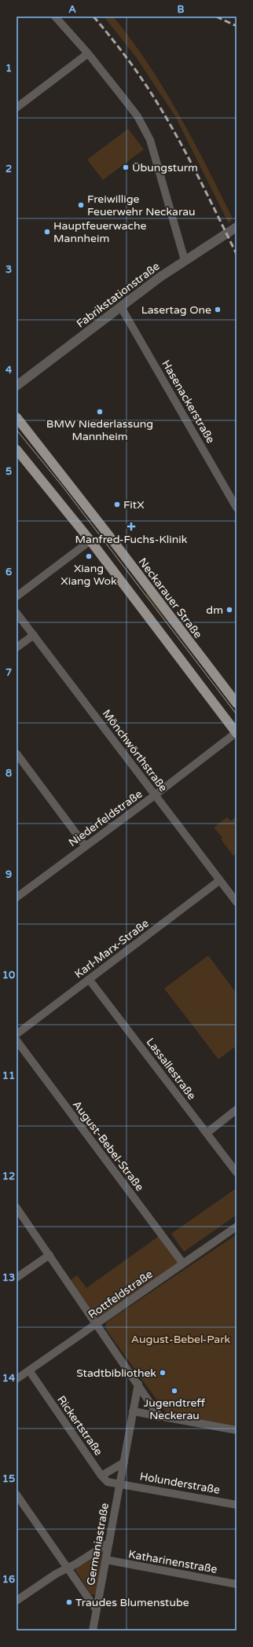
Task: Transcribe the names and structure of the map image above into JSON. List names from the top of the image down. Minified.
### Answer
{"streets":{"main road":["Neckarauer Straße"],"street":["Fabrikstationstraße","Hasenackerstraße","Mönchwörthstraße","Niederfeldstraße","Karl-Marx-Straße","Lassallestraße","August-Bebel-Straße","Rottfeldstraße","Rickertstraße","Holunderstraße","Germaniastraße","Katharinenstraße"]},"crossings":[["Fabrikstationstraße","Hasenackerstraße"],["Mönchwörthstraße","Niederfeldstraße"],["Mönchwörthstraße","Karl-Marx-Straße"],["Karl-Marx-Straße","Lassallestraße"],["August-Bebel-Straße","Rottfeldstraße"],["Rottfeldstraße","Rickertstraße"],["Rickertstraße","Holunderstraße"],["Rickertstraße","Germaniastraße"],["Holunderstraße","Germaniastraße"],["Germaniastraße","Katharinenstraße"]],"parks":["August-Bebel-Park"],"places":{"other":["Übungsturm","Freiwillige Feuerwehr Neckarau","Hauptfeuerwache Mannheim","Lasertag One","BMW Niederlassung Mannheim","FitX","Xiang Xiang Wok","dm","Stadtbibliothek","Jugendtreff Neckerau","Traudes Blumenstube"],"health":["Manfred-Fuchs-Klinik"]},"grid":{"columns":["A","B"],"rows":["1","2","3","4","5","6","7","8","9","10","11","12","13","14","15","16"]}}
